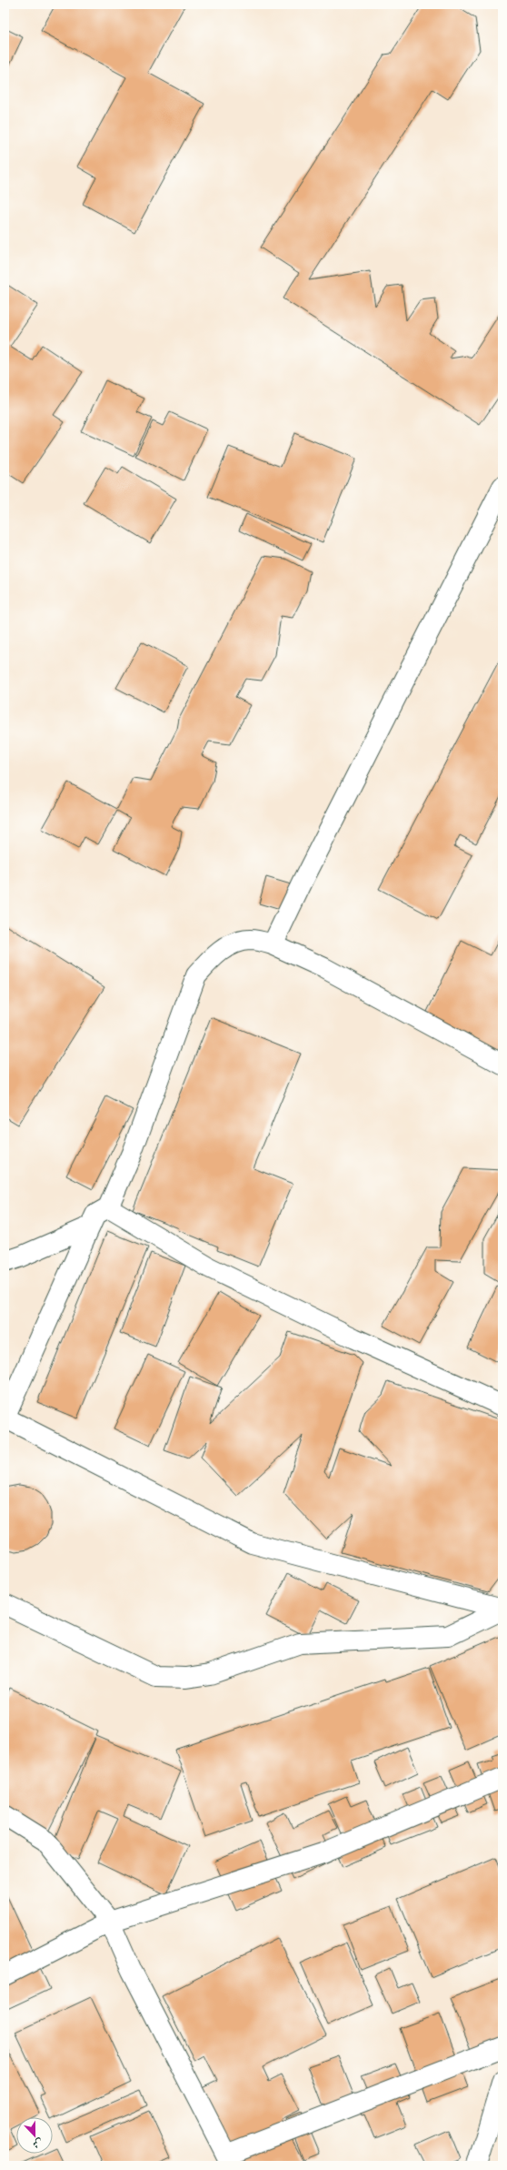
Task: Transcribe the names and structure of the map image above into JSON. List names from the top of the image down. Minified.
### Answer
{"north":"bottom"}
